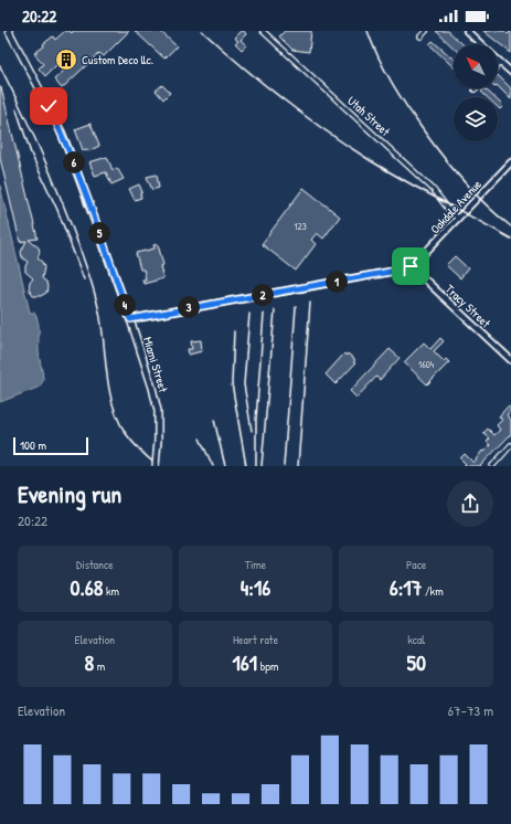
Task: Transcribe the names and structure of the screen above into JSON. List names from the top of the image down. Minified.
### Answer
{"streets":{"main road":["Miami Street"],"street":["Utah Street","Oakdale Avenue","Tracy Street"]},"crossings":[["Utah Street","Oakdale Avenue"],["Oakdale Avenue","Tracy Street"],["Oakdale Avenue","Miami Street"]],"places":{"building":["Custom Deco llc."]},"house_numbers":["123","1604"],"scale_bar":"100 m","north":"top left","page":{"status":"20:22","pins":["6","5","1","2","4","3"],"scale":"100 m","heading":["Evening run","20:22"],"stats":[["Distance","0.68 km"],["Time","4:16"],["Pace","6:17 /km"],["Elevation","8 m"],["Heart rate","161 bpm"],["kcal","50"]],"chart":["Elevation","67–73 m"]}}
